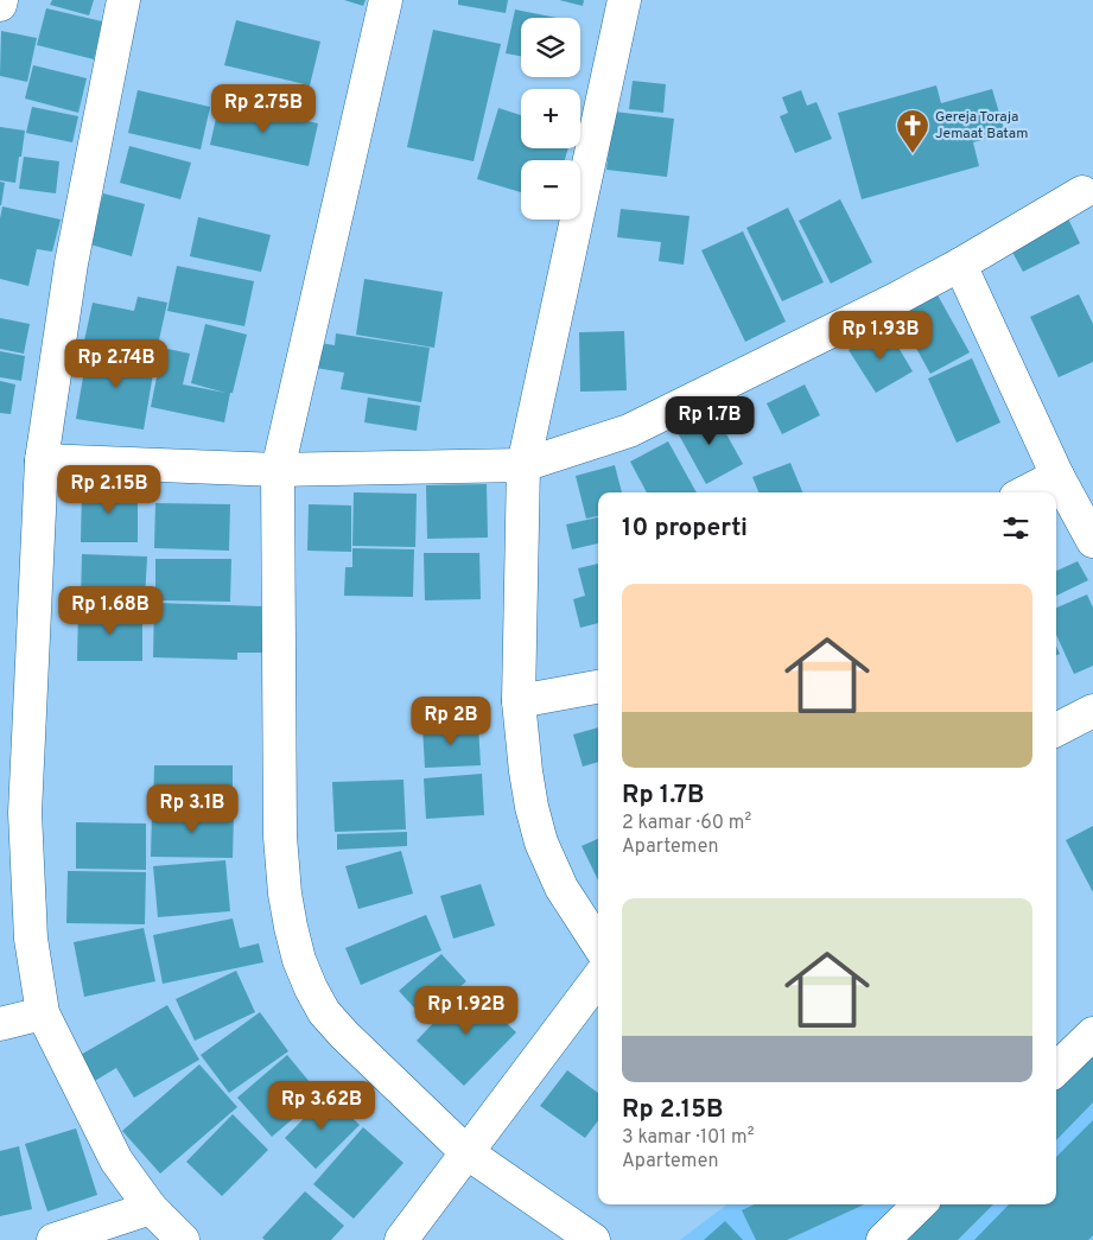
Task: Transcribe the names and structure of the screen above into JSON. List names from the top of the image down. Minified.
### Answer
{"places":{"church":["Gereja Toraja Jemaat Batam"]},"page":{"map_buttons":["+","−"],"price":["Rp 2.75B","Rp 1.93B","Rp 2.74B","Rp 1.7B","Rp 2.15B","Rp 1.68B","Rp 2B","Rp 3.1B","Rp 1.92B","Rp 3.62B"],"heading":"10 properti","list":[{"name":"Rp 1.7B","note":"2 kamar · 60 m² · Apartemen"},{"name":"Rp 2.15B","note":"3 kamar · 101 m² · Apartemen"}]}}
